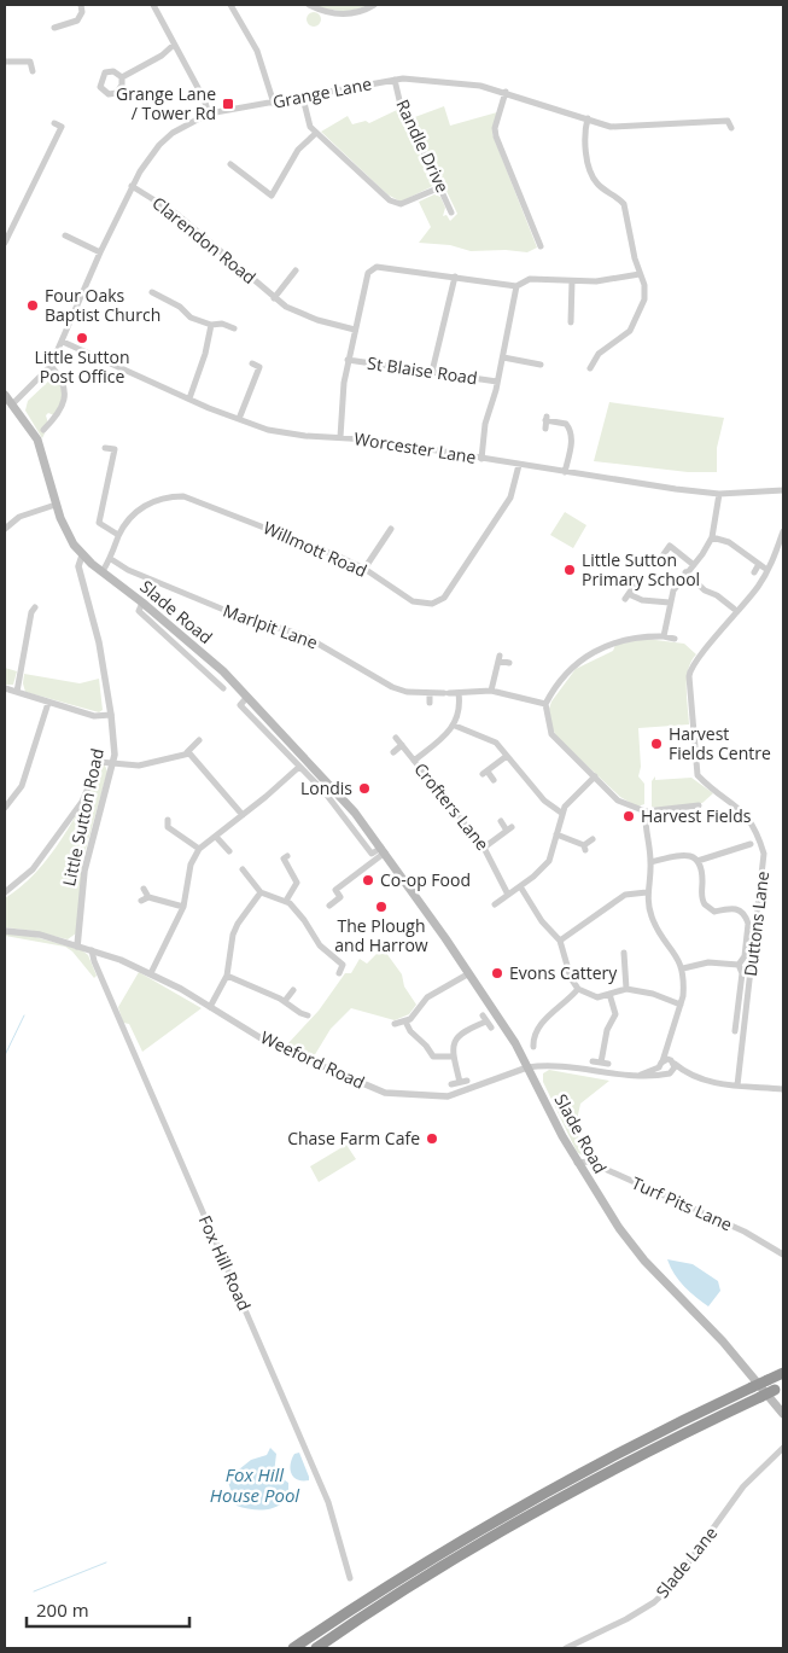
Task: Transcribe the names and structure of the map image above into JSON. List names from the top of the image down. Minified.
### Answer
{"streets":{"main road":["Slade Road"],"street":["Grange Lane","Randle Drive","Clarendon Road","St Blaise Road","Worcester Lane","Willmott Road","Marlpit Lane","Crofters Lane","Little Sutton Road","Duttons Lane","Weeford Road","Turf Pits Lane","Fox Hill Road","Slade Lane"]},"crossings":[["Grange Lane","Randle Drive"],["Grange Lane","Clarendon Road"],["Grange Lane","Worcester Lane"],["Worcester Lane","Willmott Road"],["Willmott Road","Slade Road"],["Willmott Road","Marlpit Lane"],["Slade Road","Little Sutton Road"],["Slade Road","Weeford Road"],["Slade Road","Turf Pits Lane"],["Little Sutton Road","Weeford Road"],["Duttons Lane","Weeford Road"],["Weeford Road","Fox Hill Road"]],"water":["Fox Hill House Pool"],"places":{"transit":["Grange Lane / Tower Rd"],"other":["Four Oaks Baptist Church","Little Sutton Post Office","Little Sutton Primary School","Harvest Fields Centre","Londis","Harvest Fields","Co-op Food","The Plough and Harrow","Evons Cattery","Chase Farm Cafe"]},"scale_bar":"200 m"}
